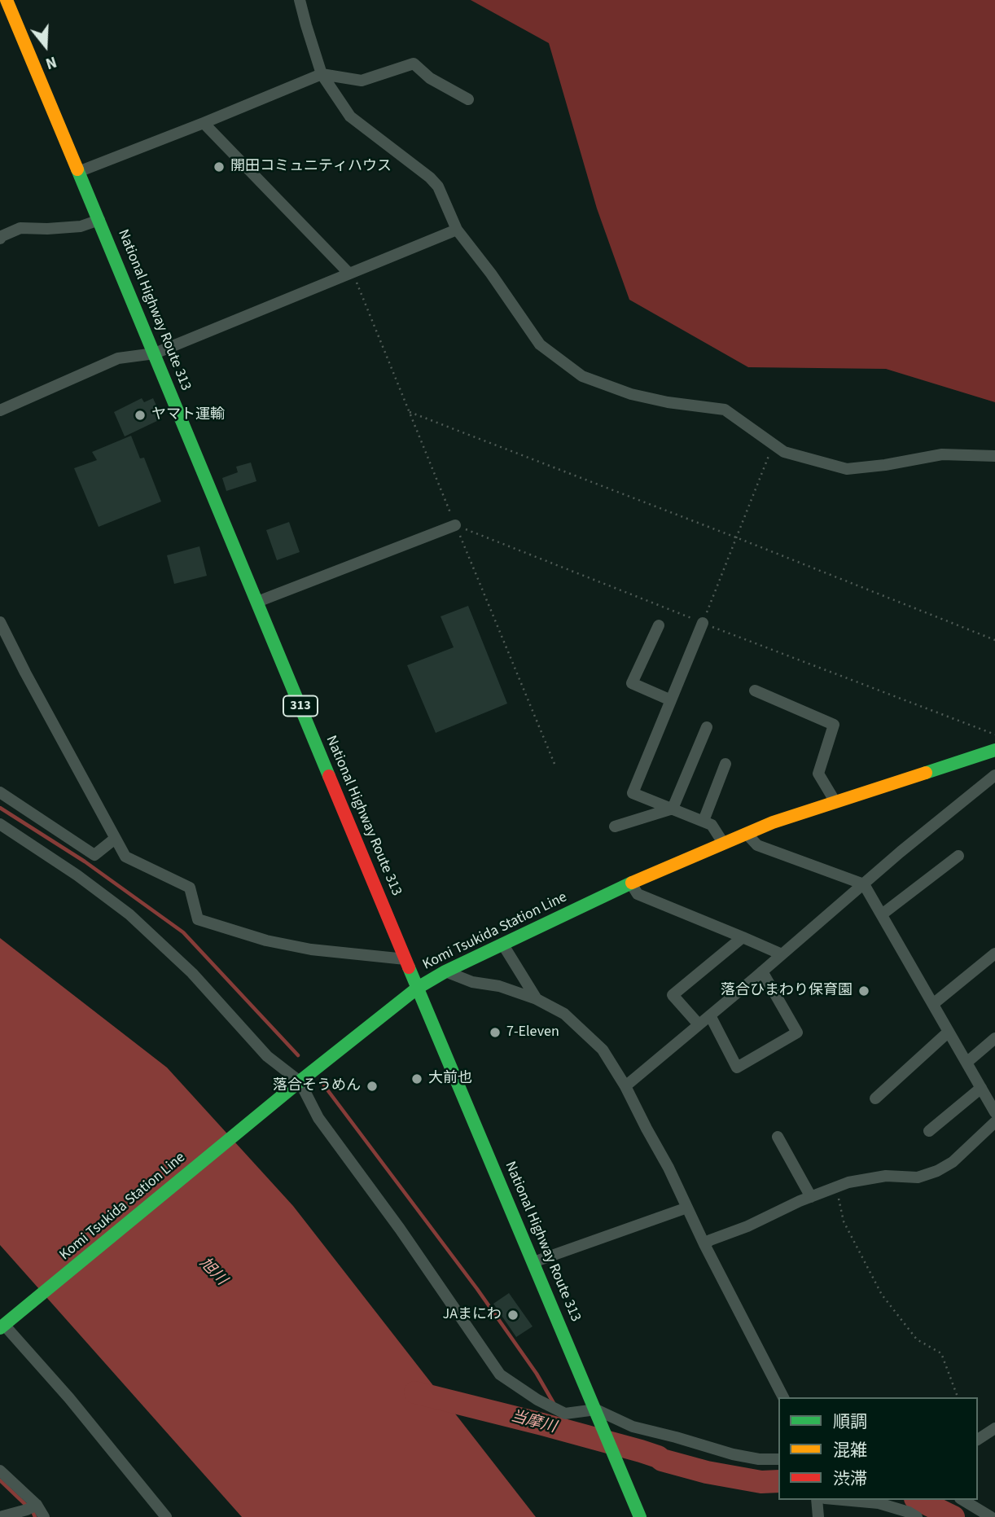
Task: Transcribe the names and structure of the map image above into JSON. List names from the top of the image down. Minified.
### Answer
{"streets":{"main road":["National Highway Route 313","313","Komi Tsukida Station Line"]},"crossings":[["National Highway Route 313","Komi Tsukida Station Line"]],"water":["旭川","当摩川"],"places":["開田コミュニティハウス","ヤマト運輸","落合ひまわり保育園","7-Eleven","大前也","落合そうめん","JAまにわ"],"legend":["順調","混雑","渋滞"],"north":"bottom"}
